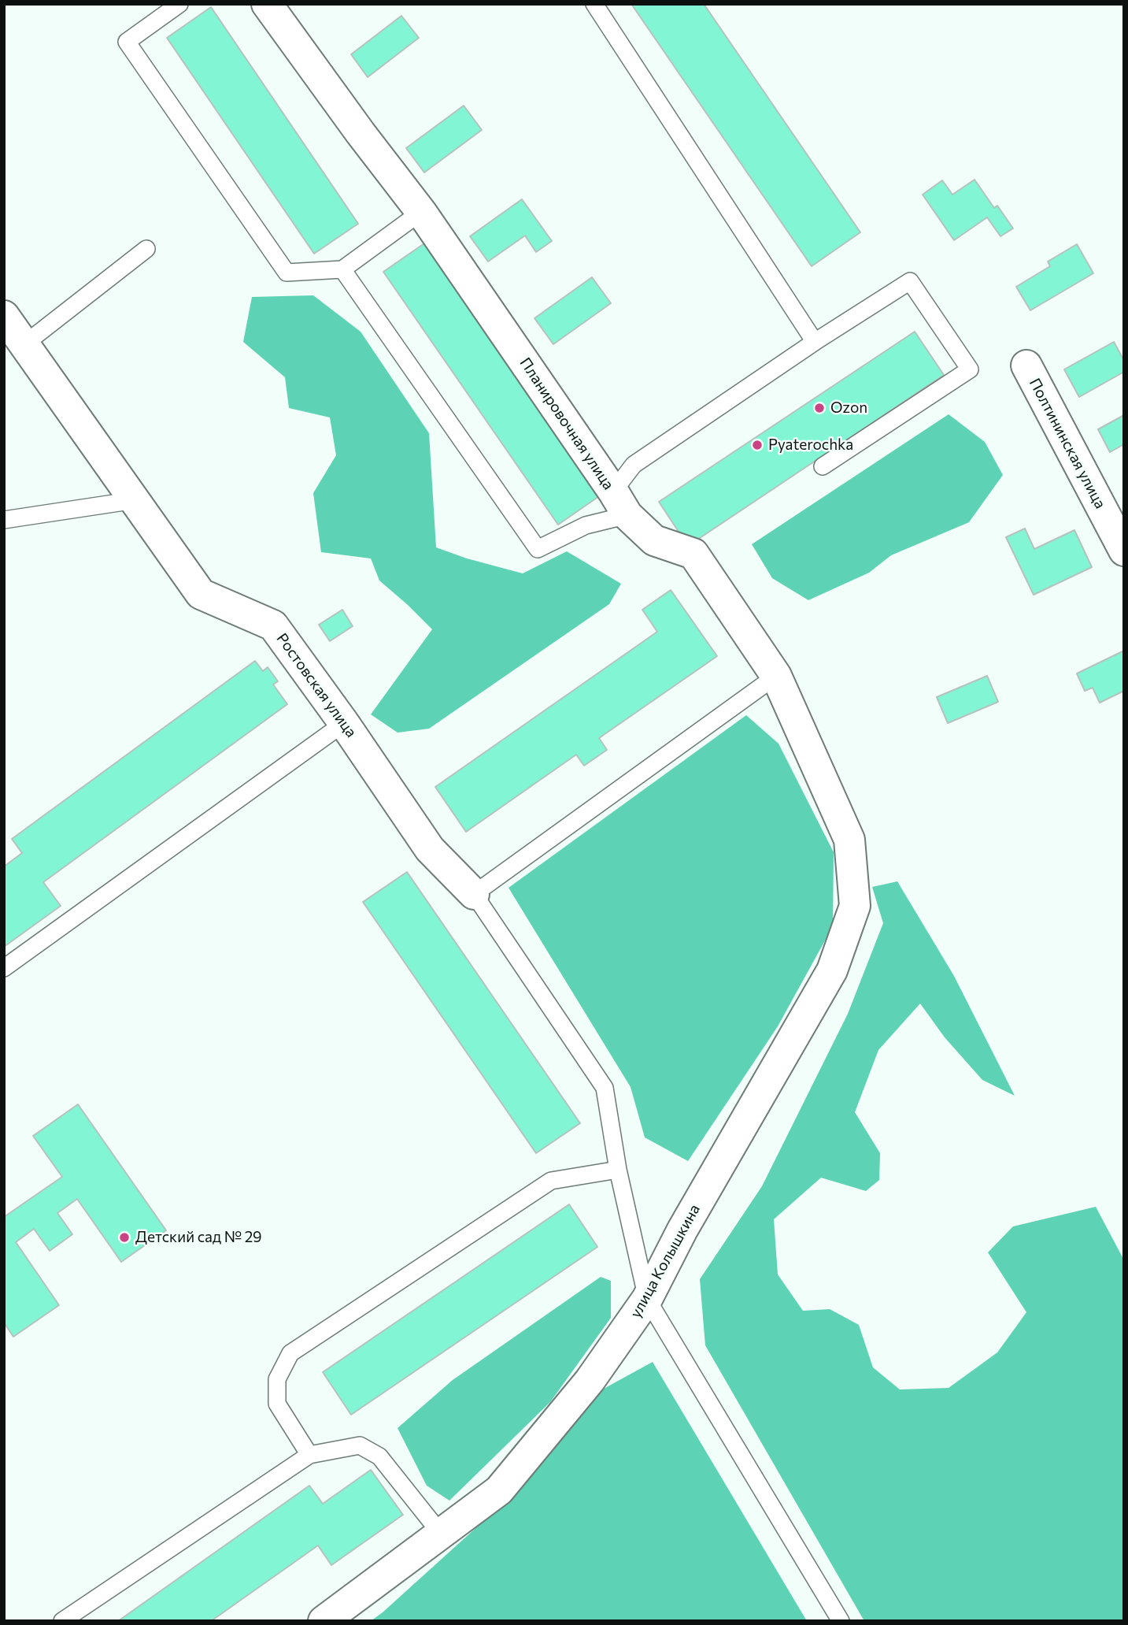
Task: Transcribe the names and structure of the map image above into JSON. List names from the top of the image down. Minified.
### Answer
{"streets":{"street":["Планировочная улица","Полтининская улица","Ростовская улица","улица Колышкина"]},"crossings":[["Планировочная улица","улица Колышкина"]],"places":["Ozon","Pyaterochka","Детский сад № 29"]}
